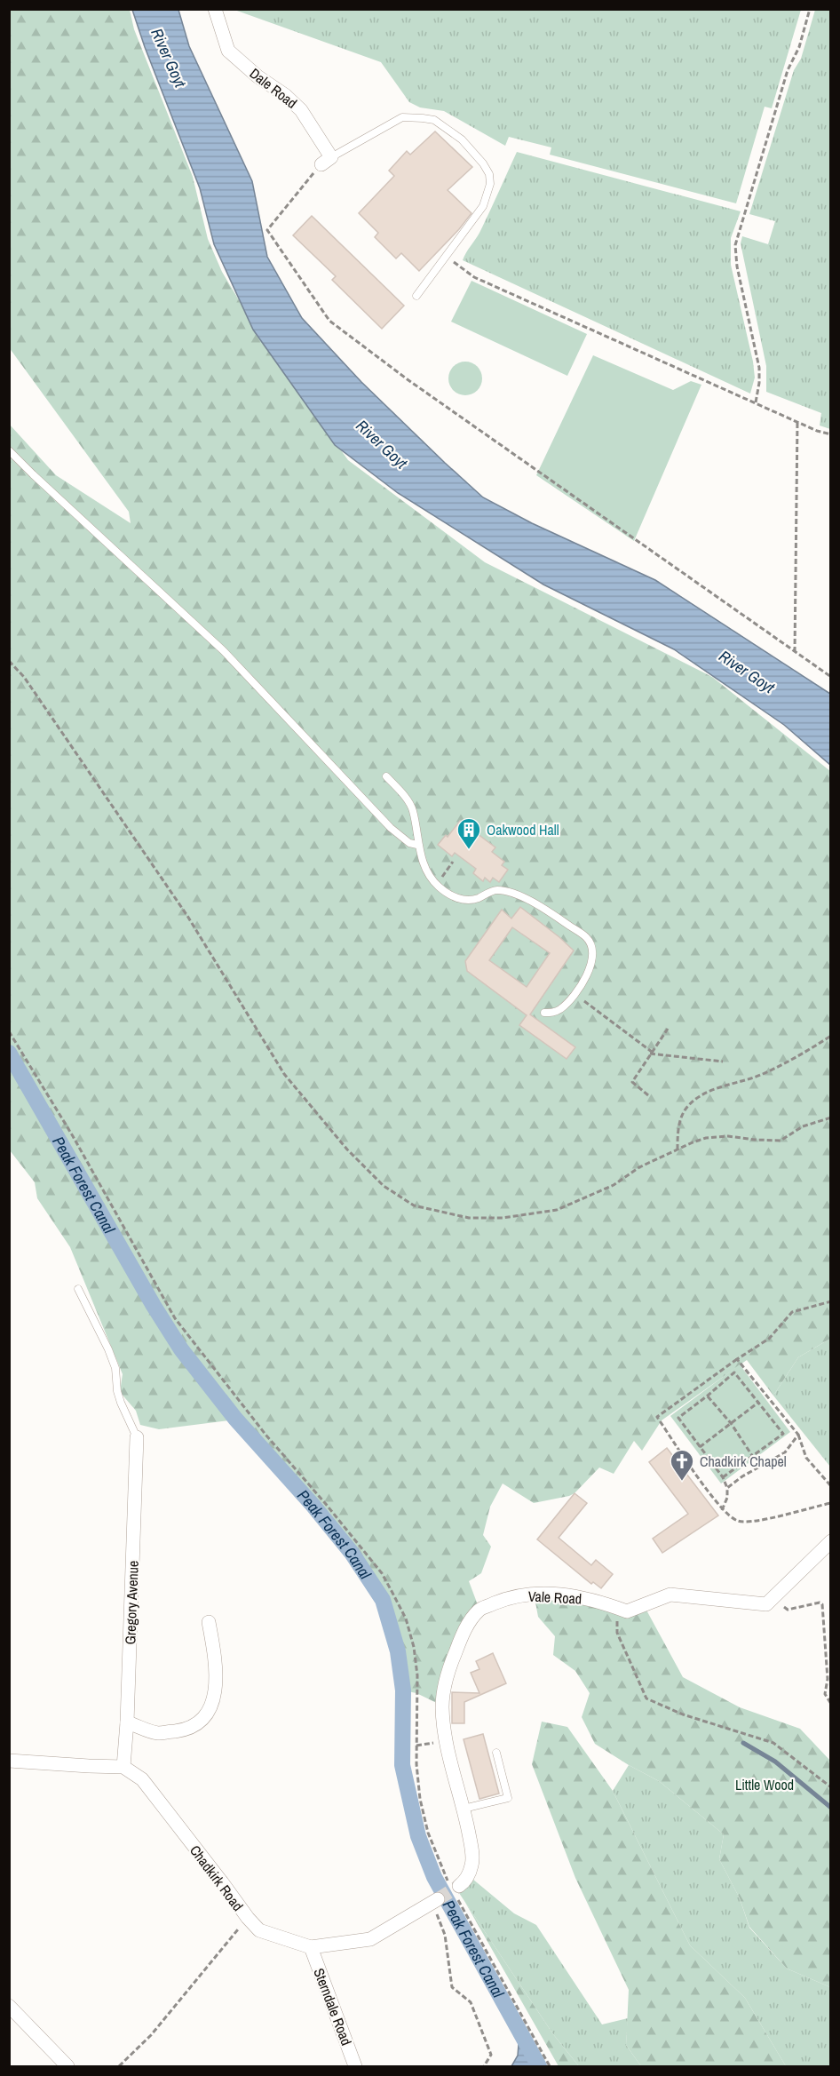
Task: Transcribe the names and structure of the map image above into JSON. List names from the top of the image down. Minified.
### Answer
{"streets":{"street":["Dale Road","Vale Road","Gregory Avenue","Chadkirk Road","Sterndale Road"]},"crossings":[["Gregory Avenue","Chadkirk Road"],["Chadkirk Road","Sterndale Road"]],"water":["River Goyt","Peak Forest Canal"],"parks":["Little Wood"],"places":{"building":["Oakwood Hall"],"church":["Chadkirk Chapel"]}}
